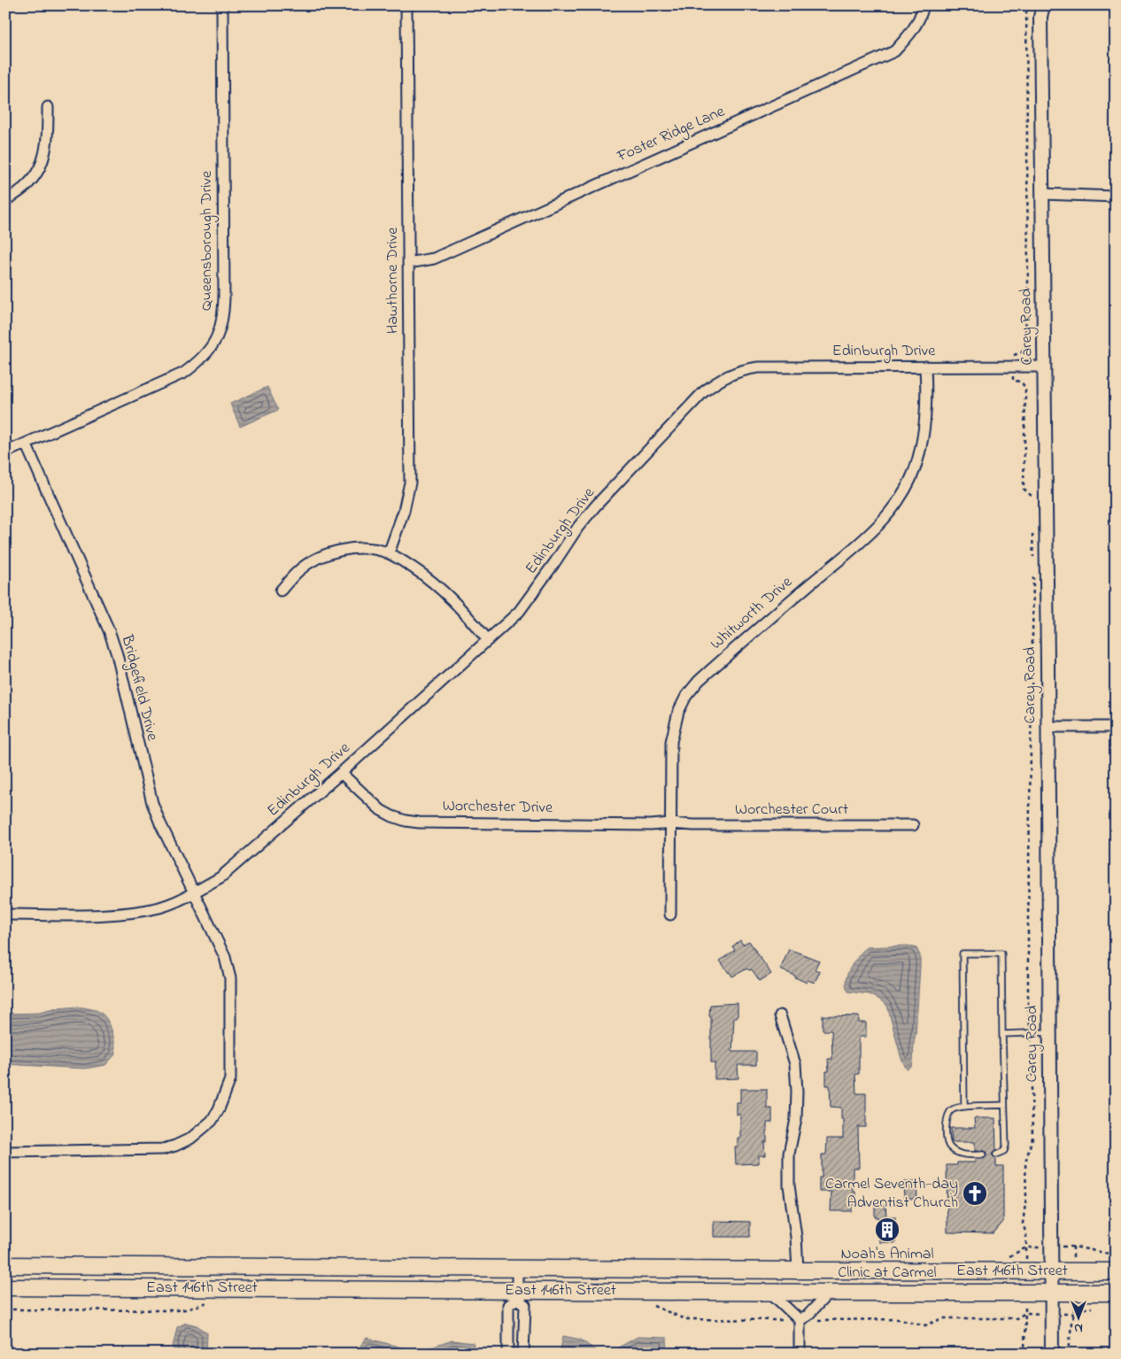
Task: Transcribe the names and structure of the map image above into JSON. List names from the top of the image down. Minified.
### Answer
{"streets":{"main road":["East 146th Street"],"street":["Foster Ridge Lane","Queensborough Drive","Hawthorne Drive","Carey Road","Edinburgh Drive","Whitworth Drive","Bridgefield Drive","Worchester Drive","Worchester Court"]},"crossings":[["Foster Ridge Lane","Hawthorne Drive"],["Queensborough Drive","Bridgefield Drive"],["Carey Road","Edinburgh Drive"],["Carey Road","East 146th Street"],["Edinburgh Drive","Whitworth Drive"],["Edinburgh Drive","Bridgefield Drive"],["Edinburgh Drive","Worchester Drive"],["Whitworth Drive","Worchester Drive"],["Whitworth Drive","Worchester Court"],["Worchester Drive","Worchester Court"]],"places":{"church":["Carmel Seventh-day Adventist Church"],"building":["Noah's Animal Clinic at Carmel"]},"north":"bottom"}
